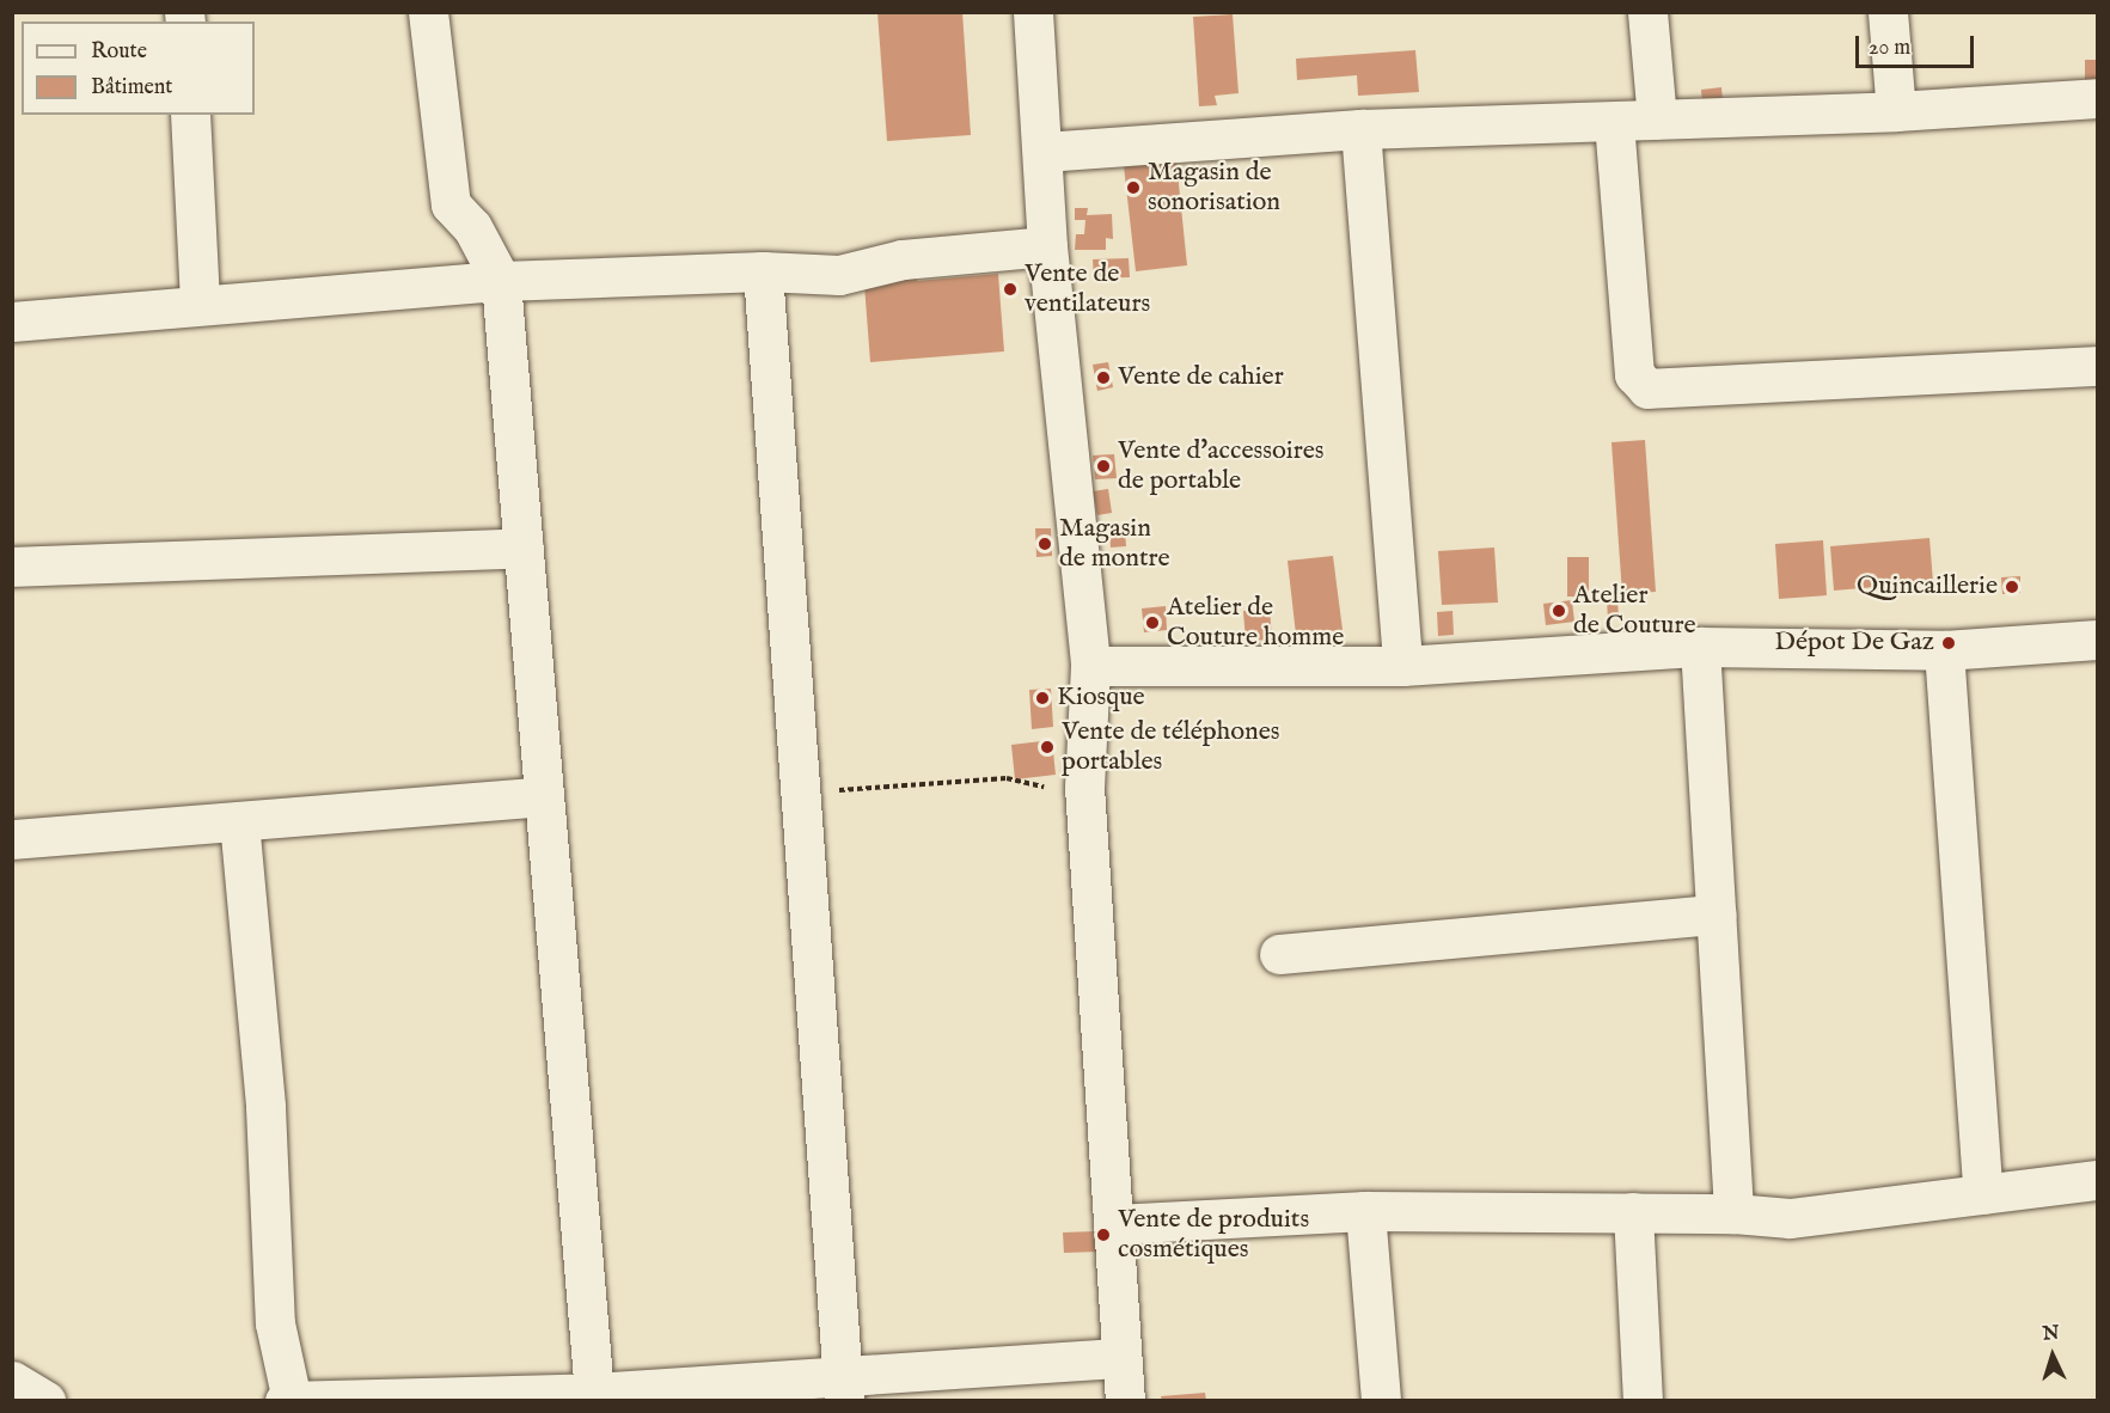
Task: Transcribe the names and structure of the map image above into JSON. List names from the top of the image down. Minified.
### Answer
{"places":["Magasin de sonorisation","Vente de ventilateurs","Vente de cahier","Vente d'accessoires de portable","Magasin de montre","Quincaillerie","Atelier de Couture","Atelier de Couture homme","Dépot De Gaz","Kiosque","Vente de téléphones portables","Vente de produits cosmétiques"],"legend":["Route","Bâtiment"],"scale_bar":"20 m","north":"top"}
